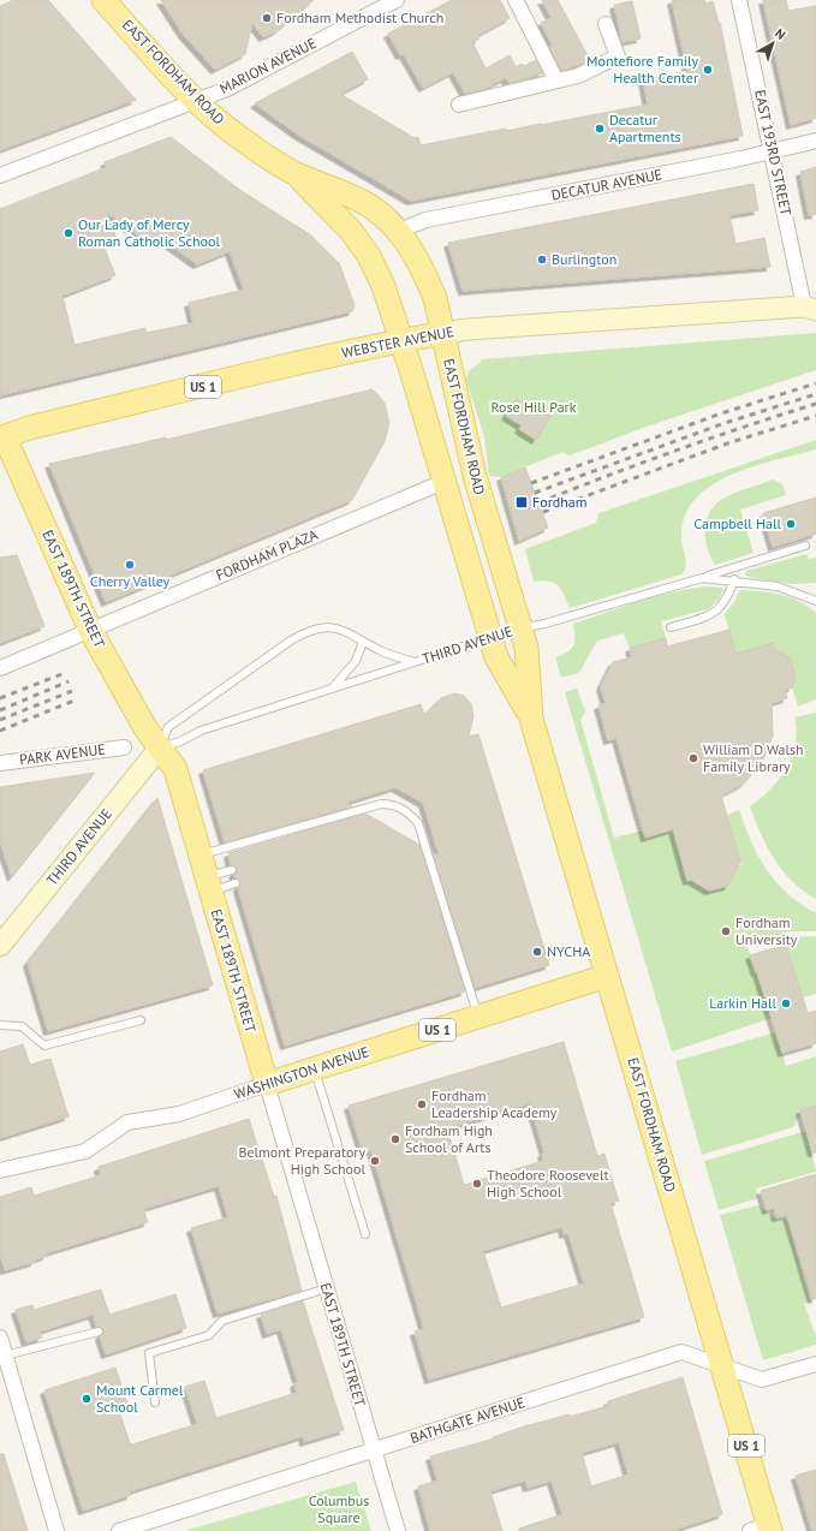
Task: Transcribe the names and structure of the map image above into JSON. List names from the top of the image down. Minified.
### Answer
{"streets":{"main road":["EAST FORDHAM ROAD","WEBSTER AVENUE","US 1","EAST 189TH STREET","THIRD AVENUE","WASHINGTON AVENUE"],"street":["MARION AVENUE","EAST 193RD STREET","DECATUR AVENUE","FORDHAM PLAZA","PARK AVENUE","BATHGATE AVENUE"]},"crossings":[["MARION AVENUE","EAST FORDHAM ROAD"],["EAST FORDHAM ROAD","DECATUR AVENUE"],["EAST FORDHAM ROAD","WEBSTER AVENUE"],["EAST FORDHAM ROAD","FORDHAM PLAZA"],["EAST FORDHAM ROAD","THIRD AVENUE"],["EAST FORDHAM ROAD","WASHINGTON AVENUE"],["EAST FORDHAM ROAD","BATHGATE AVENUE"],["EAST 193RD STREET","DECATUR AVENUE"],["EAST 193RD STREET","WEBSTER AVENUE"],["WEBSTER AVENUE","EAST 189TH STREET"],["FORDHAM PLAZA","EAST 189TH STREET"],["EAST 189TH STREET","THIRD AVENUE"],["EAST 189TH STREET","WASHINGTON AVENUE"],["EAST 189TH STREET","BATHGATE AVENUE"]],"parks":["Rose Hill Park","Columbus Square"],"places":{"other":["Fordham Methodist Church","Montefiore Family Health Center","Decatur Apartments","Our Lady of Mercy Roman Catholic School","Burlington","Campbell Hall","Cherry Valley","William D Walsh Family Library","Fordham University","NYCHA","Larkin Hall","Fordham Leadership Academy","Fordham High School of Arts","Belmont Preparatory High School","Theodore Roosevelt High School","Mount Carmel School"],"transit":["Fordham"]},"north":"top right"}
